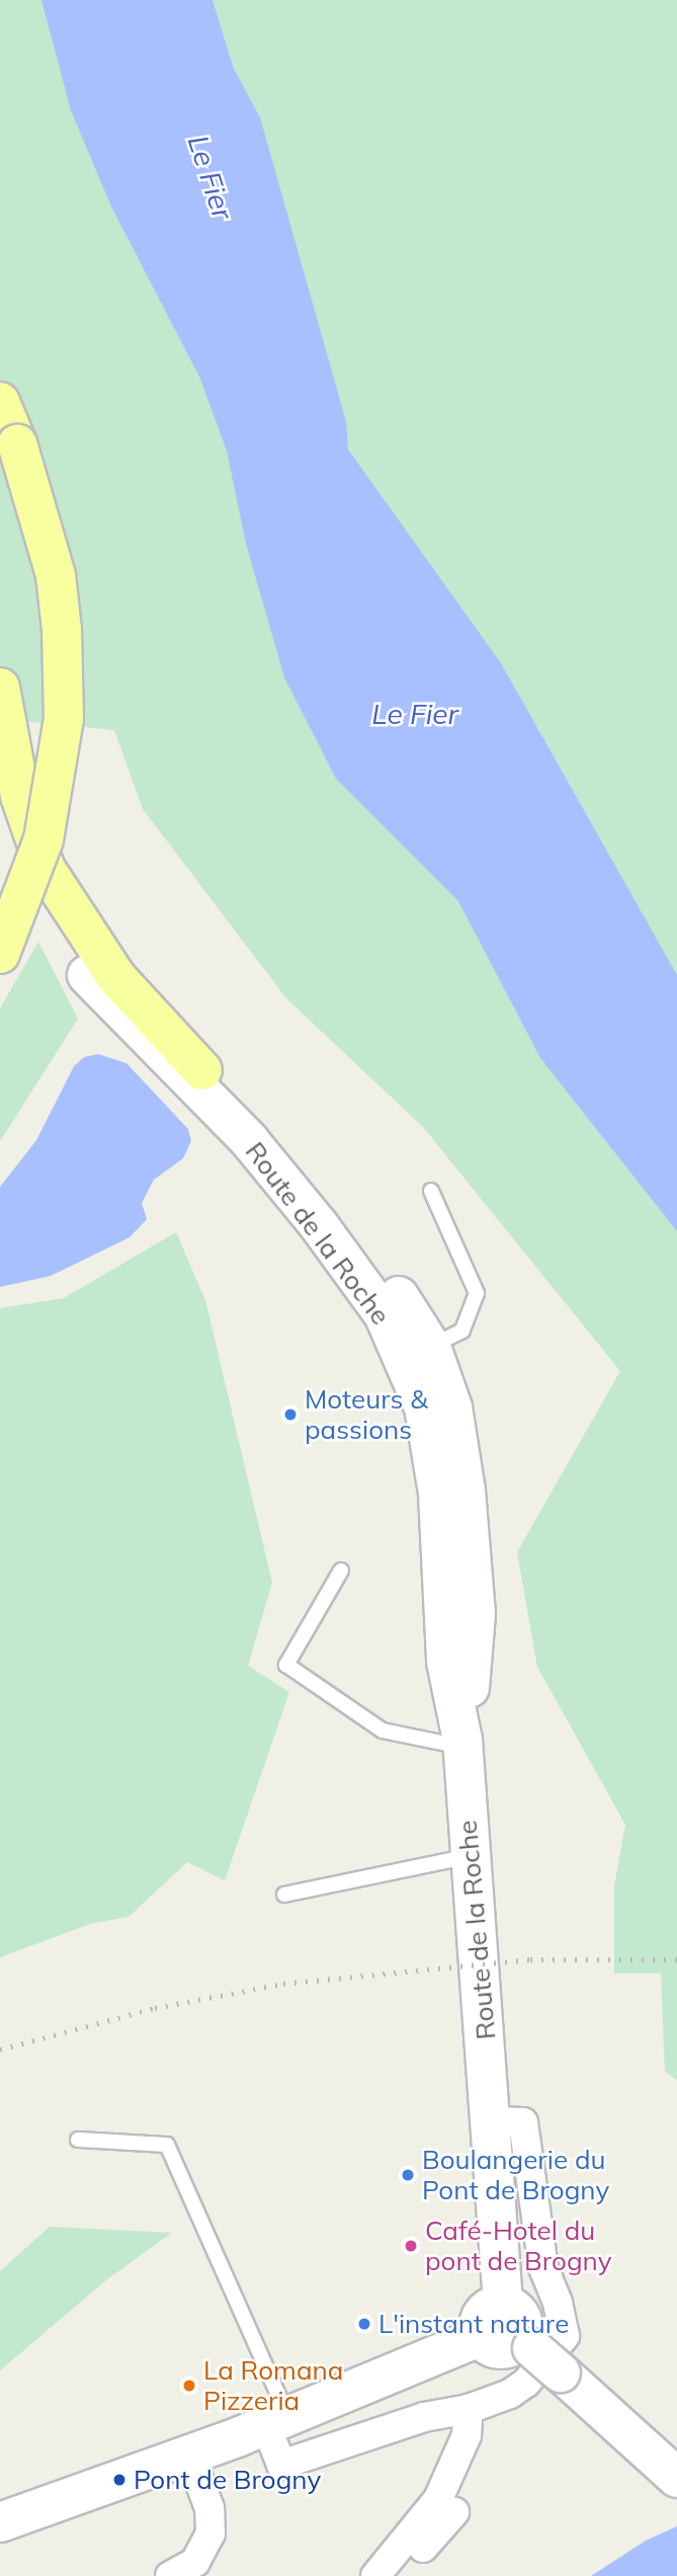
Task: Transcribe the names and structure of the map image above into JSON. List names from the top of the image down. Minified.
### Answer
{"streets":{"highway":["Route de la Roche"]},"water":["Le Fier"],"places":["Moteurs & passions","Boulangerie du Pont de Brogny","Café-Hotel du pont de Brogny","L'instant nature","La Romana Pizzeria","Pont de Brogny"]}
